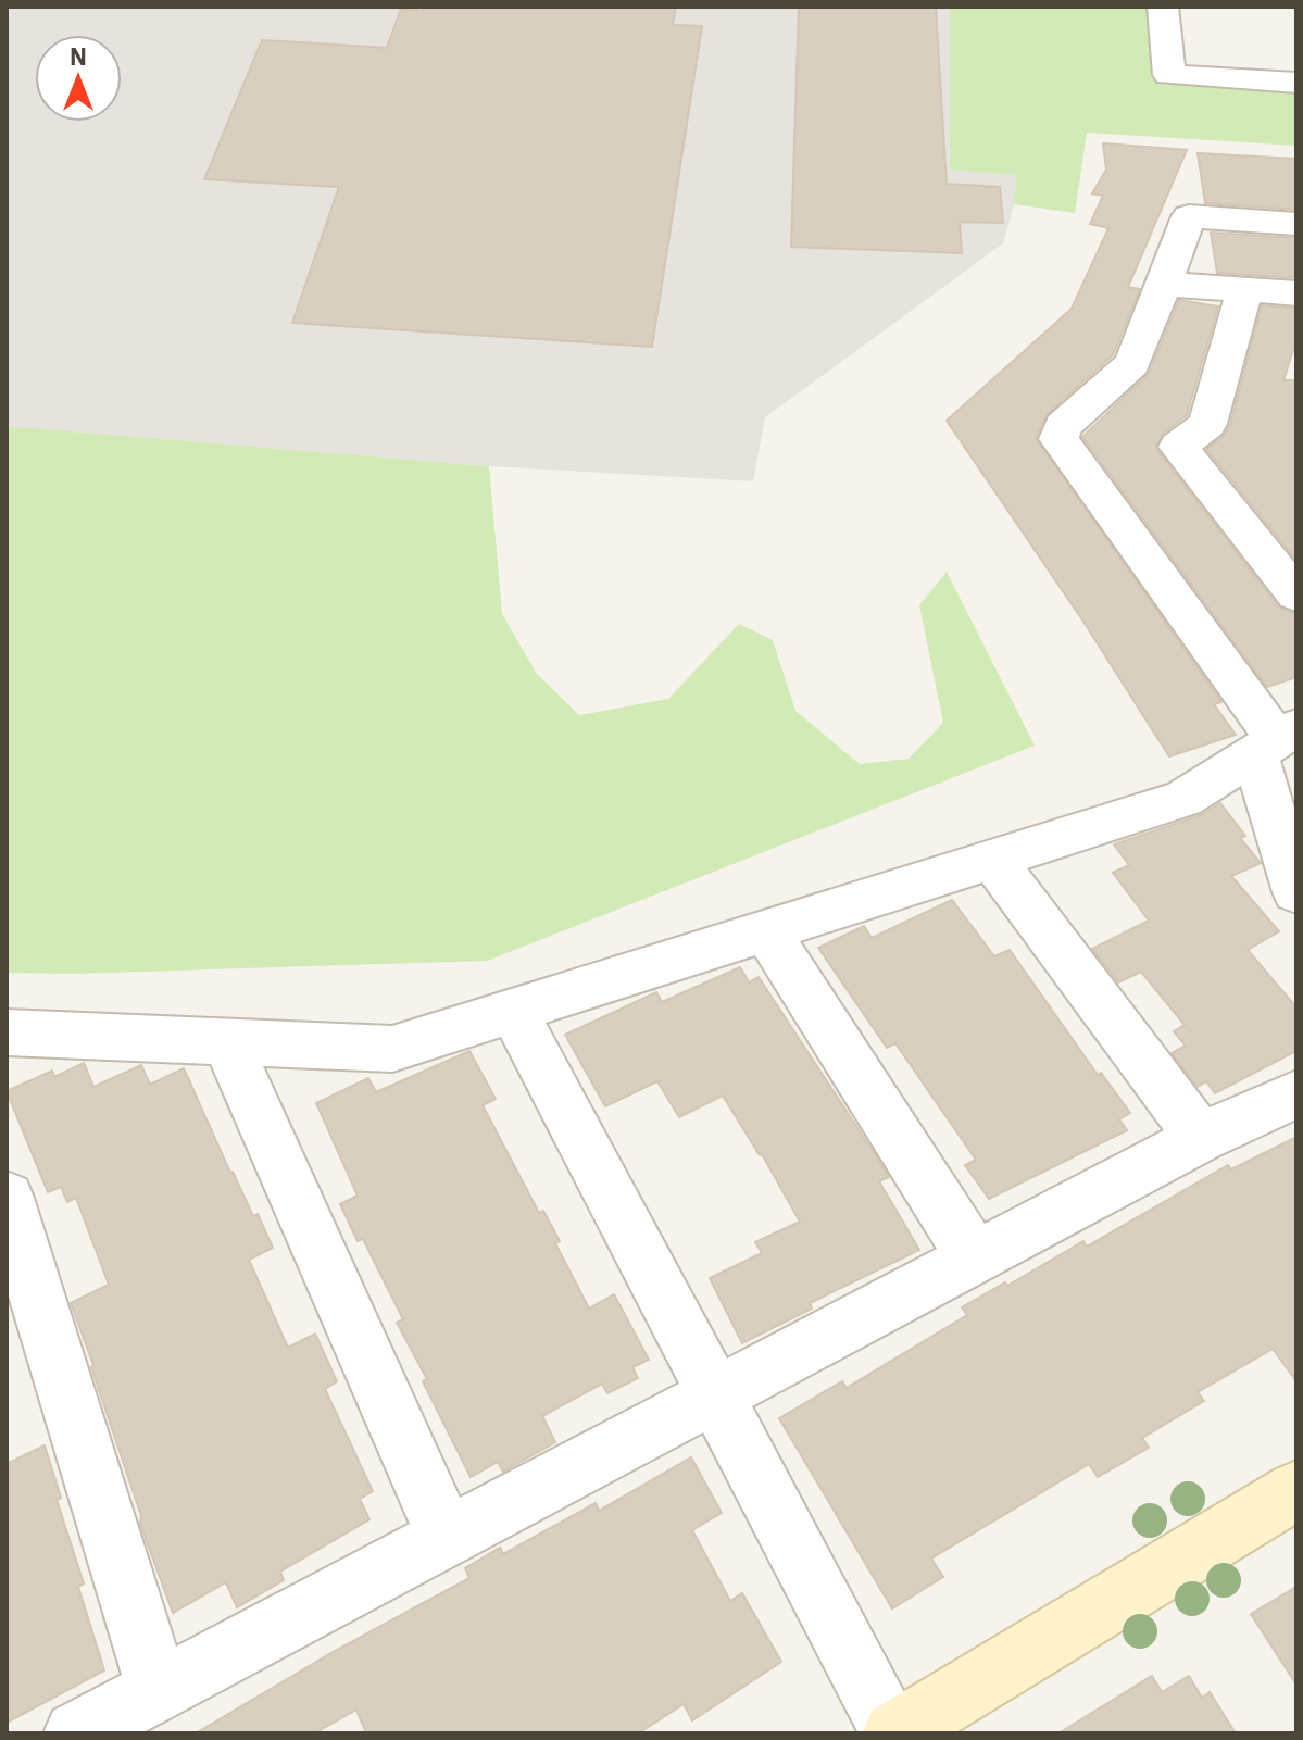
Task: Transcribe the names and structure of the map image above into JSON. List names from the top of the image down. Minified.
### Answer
{"north":"top"}
